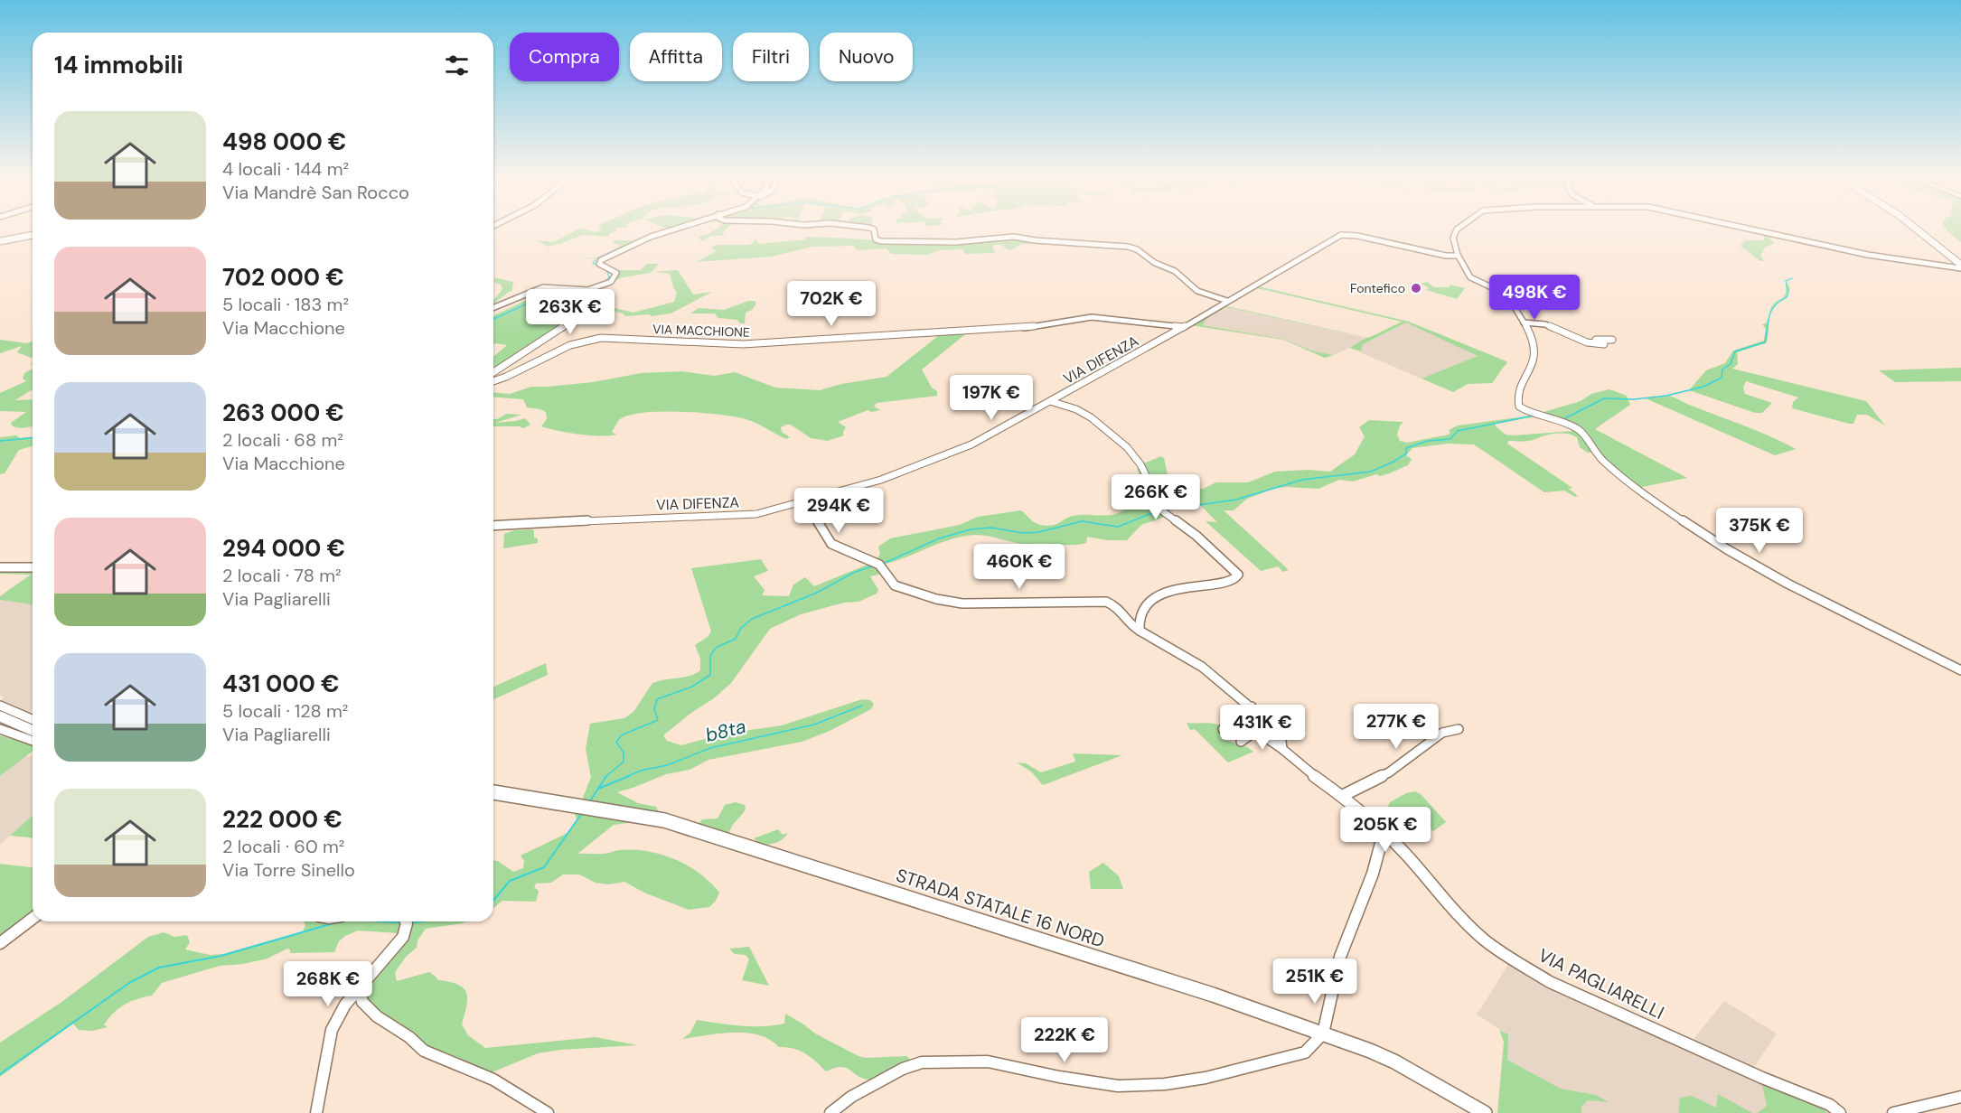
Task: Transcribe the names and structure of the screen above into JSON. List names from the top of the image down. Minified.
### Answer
{"streets":{"main road":["STRADA STATALE 16 NORD"],"street":["VIA MACCHIONE","VIA DIFENZA","VIA PAGLIARELLI"]},"crossings":[["VIA MACCHIONE","VIA DIFENZA"],["VIA DIFENZA","VIA PAGLIARELLI"]],"water":["b8ta"],"places":["Fontefico"],"page":{"chip":["Compra","Affitta","Filtri","Nuovo"],"heading":"14 immobili","list":[{"name":"498 000 €","note":"4 locali · 144 m² · Via Mandrè San Rocco"},{"name":"702 000 €","note":"5 locali · 183 m² · Via Macchione"},{"name":"263 000 €","note":"2 locali · 68 m² · Via Macchione"},{"name":"294 000 €","note":"2 locali · 78 m² · Via Pagliarelli"},{"name":"431 000 €","note":"5 locali · 128 m² · Via Pagliarelli"},{"name":"222 000 €","note":"2 locali · 60 m² · Via Torre Sinello"}],"price":["498K €","702K €","263K €","197K €","266K €","294K €","375K €","460K €","277K €","431K €","205K €","251K €","268K €","222K €"]}}
